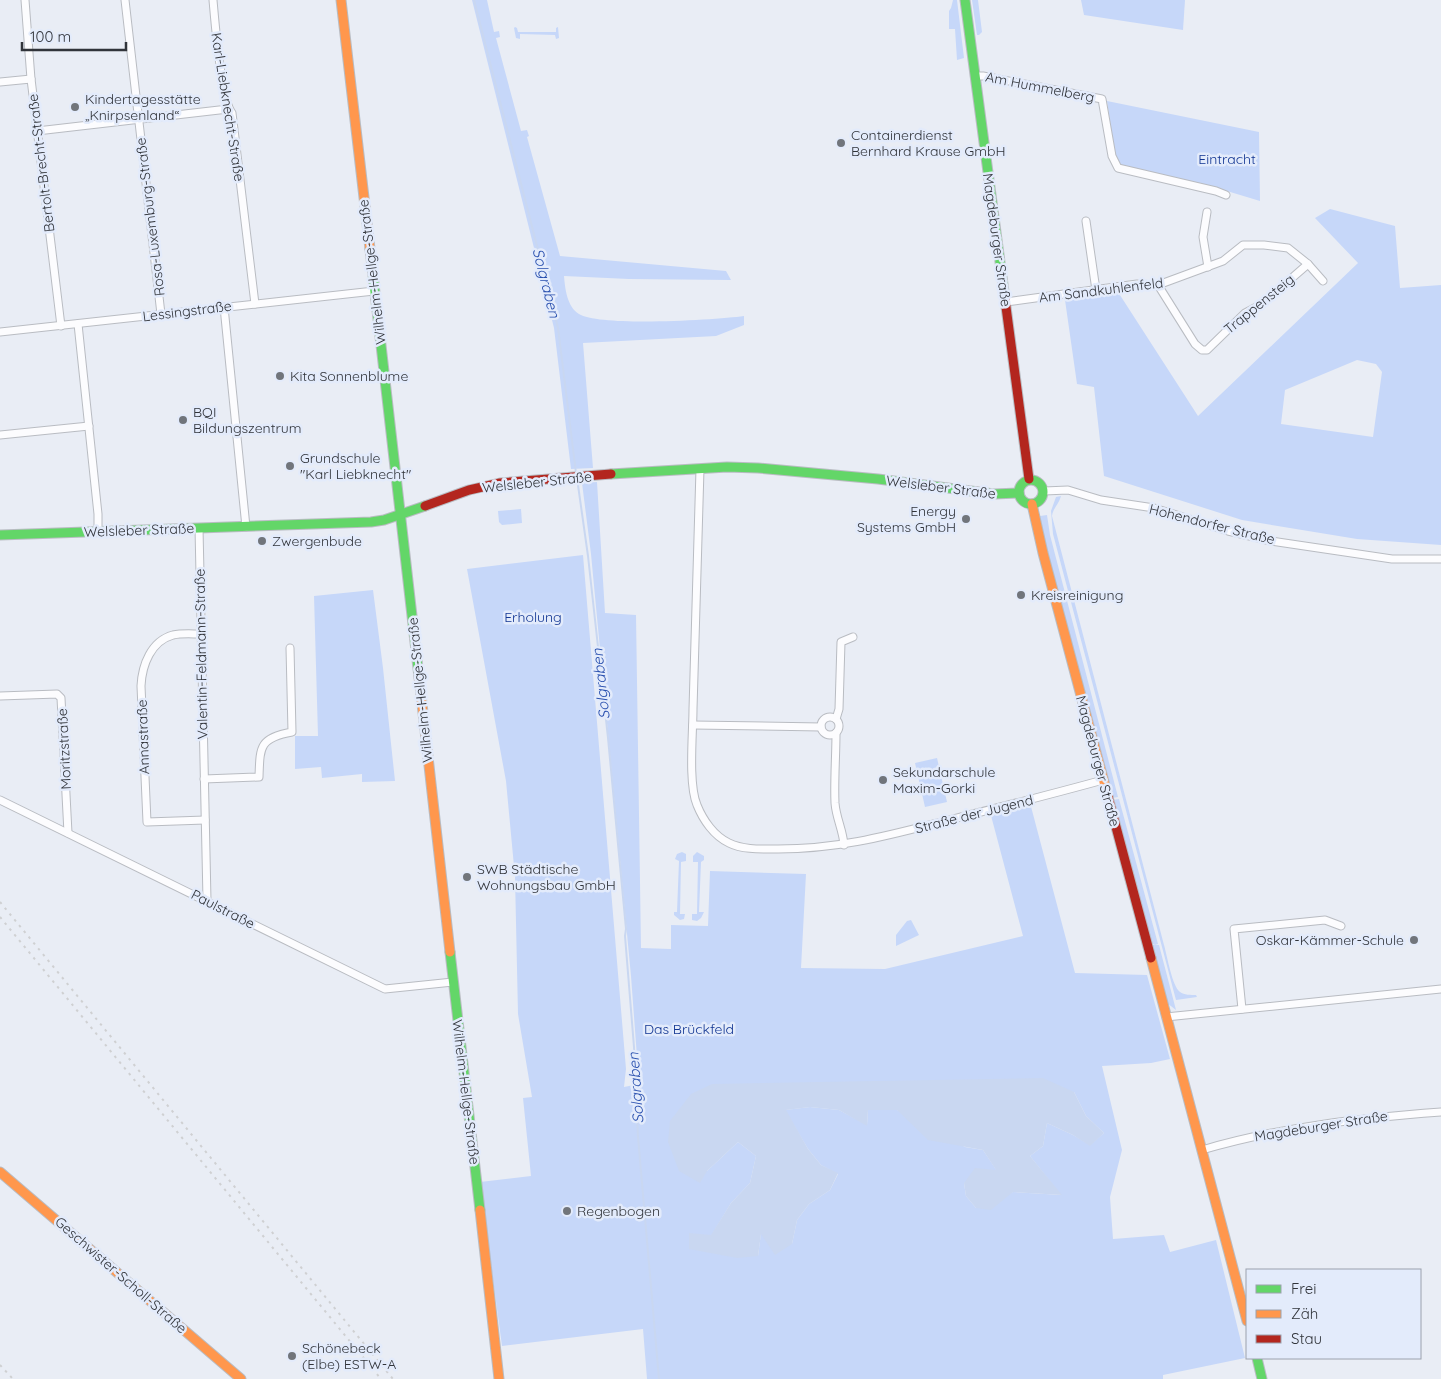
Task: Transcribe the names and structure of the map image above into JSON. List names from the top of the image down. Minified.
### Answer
{"streets":{"main road":["Magdeburger Straße","Wilhelm-Hellge-Straße","Welsleber Straße","Geschwister-Scholl-Straße"],"street":["Am Hummelberg","Karl-Liebknecht-Straße","Bertolt-Brecht-Straße","Rosa-Luxemburg-Straße","Am Sandkuhlenfeld","Trappensteig","Lessingstraße","Hohendorfer Straße","Valentin-Feldmann-Straße","Annastraße","Moritzstraße","Straße der Jugend","Paulstraße"]},"crossings":[["Am Hummelberg","Magdeburger Straße"],["Karl-Liebknecht-Straße","Rosa-Luxemburg-Straße"],["Karl-Liebknecht-Straße","Lessingstraße"],["Bertolt-Brecht-Straße","Rosa-Luxemburg-Straße"],["Bertolt-Brecht-Straße","Lessingstraße"],["Rosa-Luxemburg-Straße","Lessingstraße"],["Magdeburger Straße","Am Sandkuhlenfeld"],["Magdeburger Straße","Welsleber Straße"],["Magdeburger Straße","Hohendorfer Straße"],["Magdeburger Straße","Straße der Jugend"],["Wilhelm-Hellge-Straße","Lessingstraße"],["Wilhelm-Hellge-Straße","Welsleber Straße"],["Wilhelm-Hellge-Straße","Paulstraße"],["Am Sandkuhlenfeld","Trappensteig"],["Welsleber Straße","Hohendorfer Straße"],["Welsleber Straße","Valentin-Feldmann-Straße"],["Welsleber Straße","Straße der Jugend"],["Valentin-Feldmann-Straße","Annastraße"],["Valentin-Feldmann-Straße","Paulstraße"],["Moritzstraße","Paulstraße"]],"water":["Solgraben"],"parks":["Eintracht","Erholung","Das Brückfeld"],"places":["Kindertagesstätte „Knirpsenland“","Containerdienst Bernhard Krause GmbH","Kita Sonnenblume","BQI Bildungszentrum","Grundschule \"Karl Liebknecht\"","Energy Systems GmbH","Zwergenbude","Kreisreinigung","Sekundarschule Maxim-Gorki","SWB Städtische Wohnungsbau GmbH","Oskar-Kämmer-Schule","Regenbogen","Schönebeck (Elbe) ESTW-A"],"legend":["Frei","Zäh","Stau"],"scale_bar":"100 m"}
